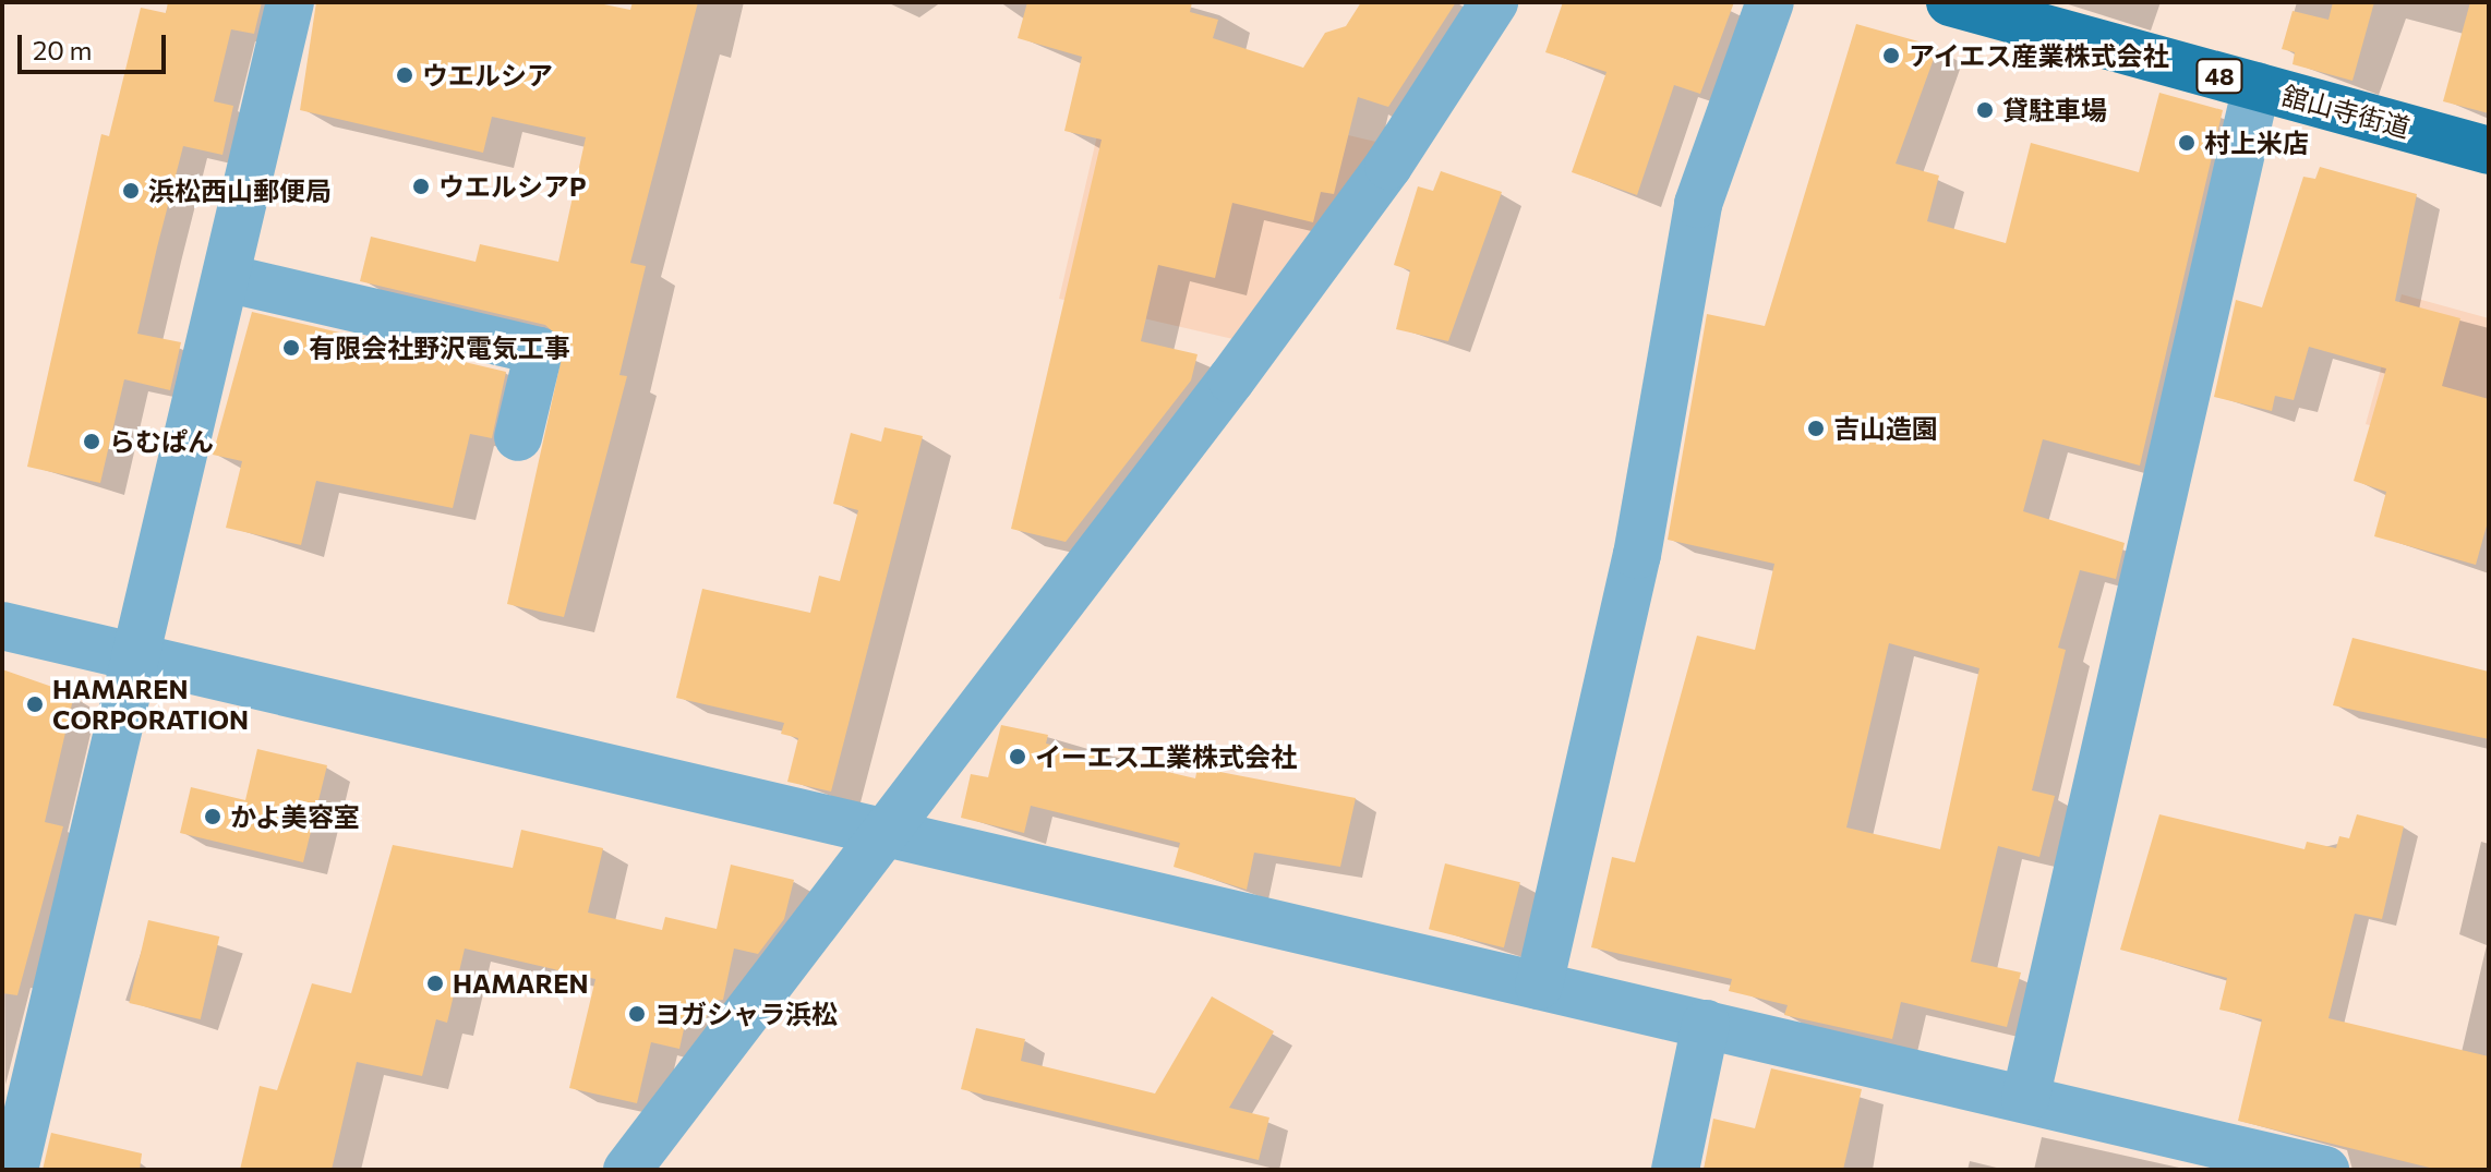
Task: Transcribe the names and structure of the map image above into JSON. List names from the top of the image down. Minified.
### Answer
{"streets":{"main road":["48","舘山寺街道"]},"places":["アイエス産業株式会社","ウエルシア","貸駐車場","村上米店","ウエルシアP","浜松西山郵便局","有限会社野沢電気工事","吉山造園","らむぱん","HAMAREN CORPORATION","イーエス工業株式会社","かよ美容室","HAMAREN","ヨガシャラ浜松"],"scale_bar":"20 m"}
